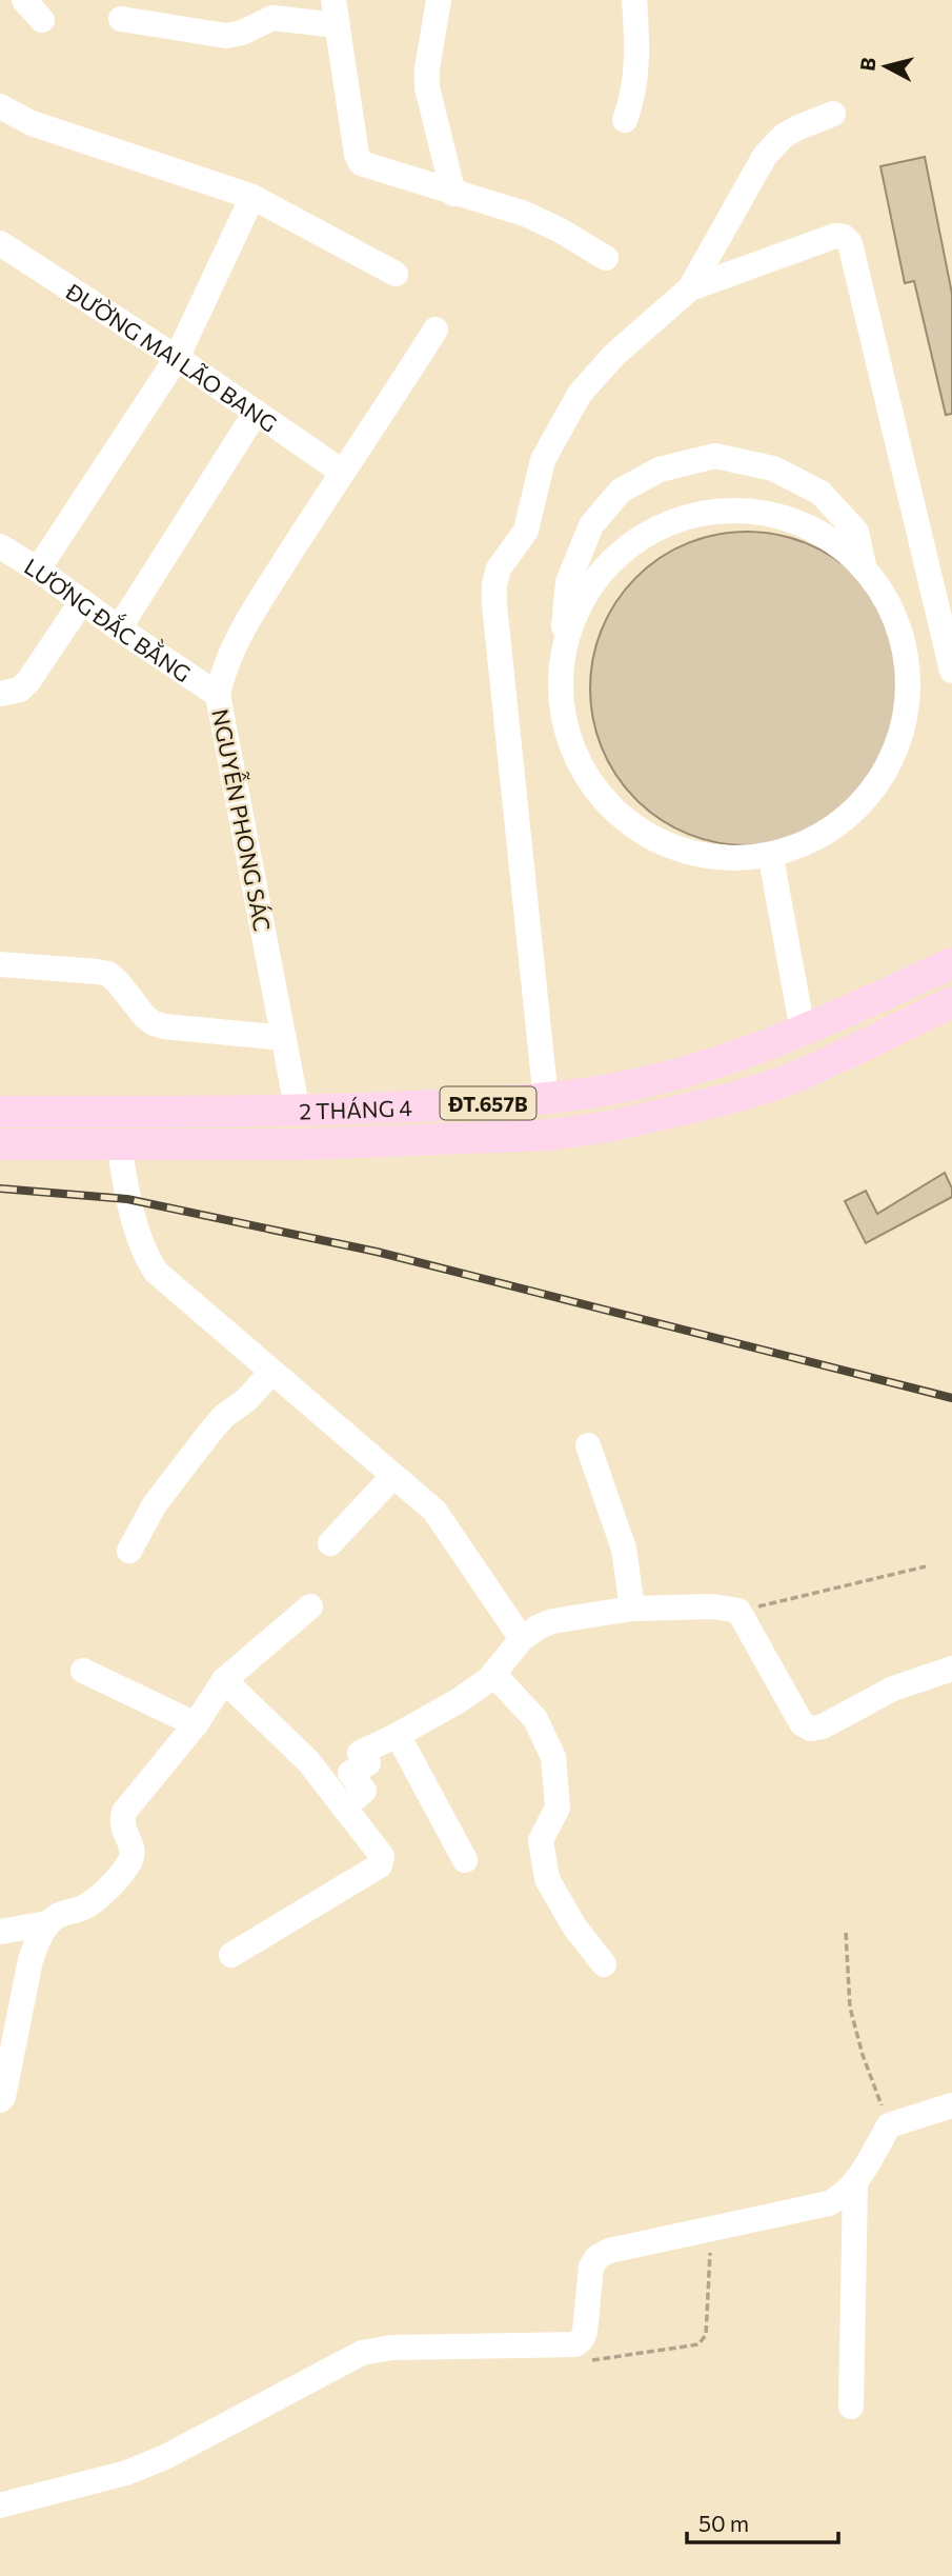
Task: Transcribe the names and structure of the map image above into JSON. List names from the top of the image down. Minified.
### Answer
{"streets":{"main road":["ĐT.657B","2 THÁNG 4"],"street":["ĐƯỜNG MAI LÃO BANG","LƯƠNG ĐẮC BẰNG","NGUYỄN PHONG SÁC"]},"crossings":[["ĐƯỜNG MAI LÃO BANG","NGUYỄN PHONG SÁC"],["LƯƠNG ĐẮC BẰNG","NGUYỄN PHONG SÁC"],["NGUYỄN PHONG SÁC","2 THÁNG 4"]],"scale_bar":"50 m","north":"left"}
